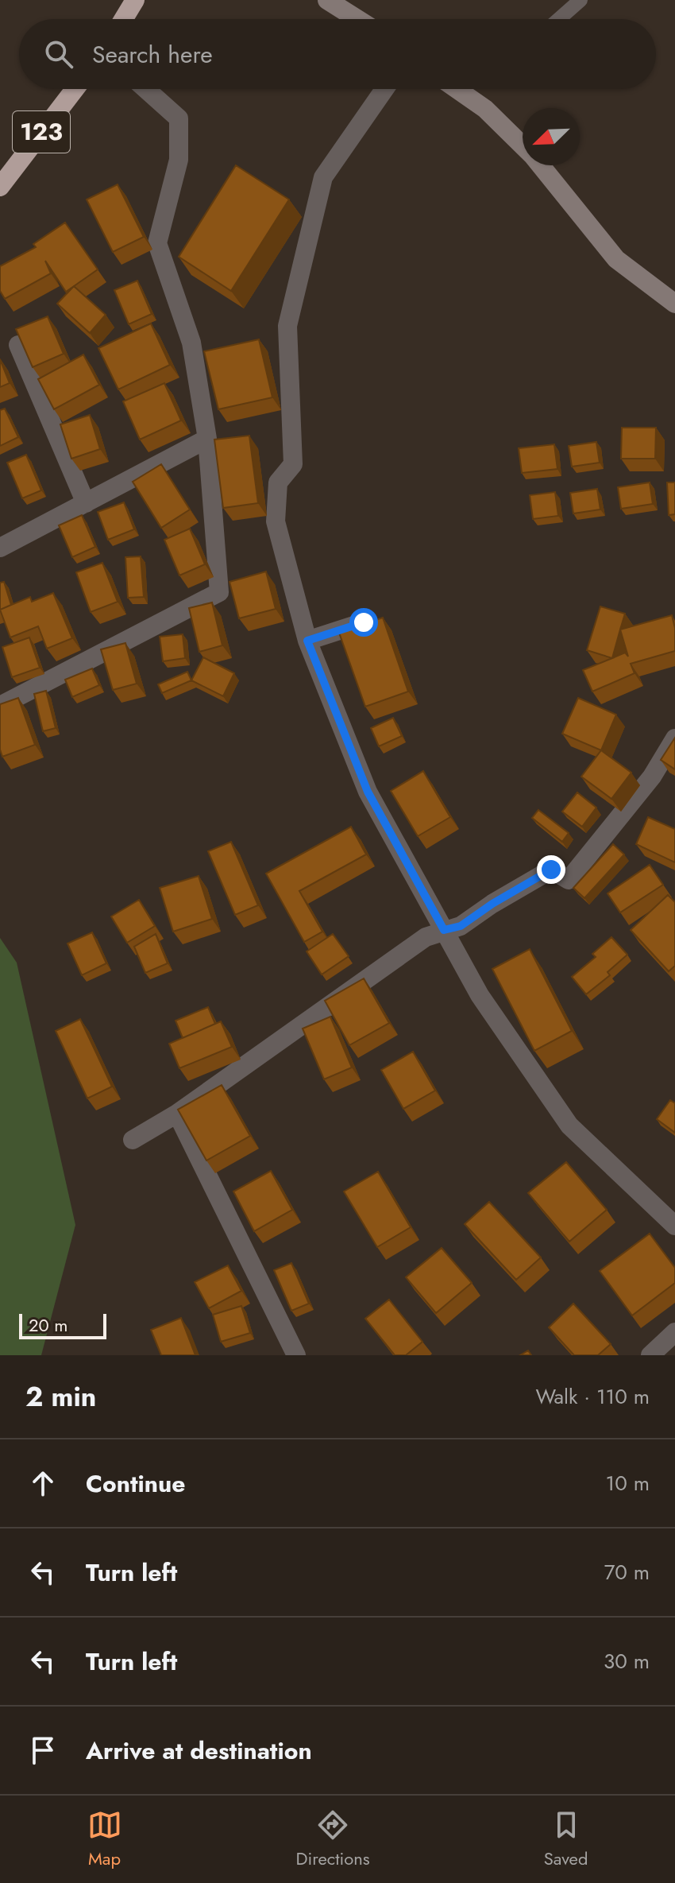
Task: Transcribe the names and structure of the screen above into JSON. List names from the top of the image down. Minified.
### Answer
{"streets":{"highway":["123"]},"scale_bar":"20 m","north":"bottom left","page":{"search":"Search here","scale":"20 m","heading":["2 min","Walk · 110 m"],"list":[["Continue","10 m"],["Turn left","70 m"],["Turn left","30 m"],"Arrive at destination"],"nav":["Map","Directions","Saved"]}}
